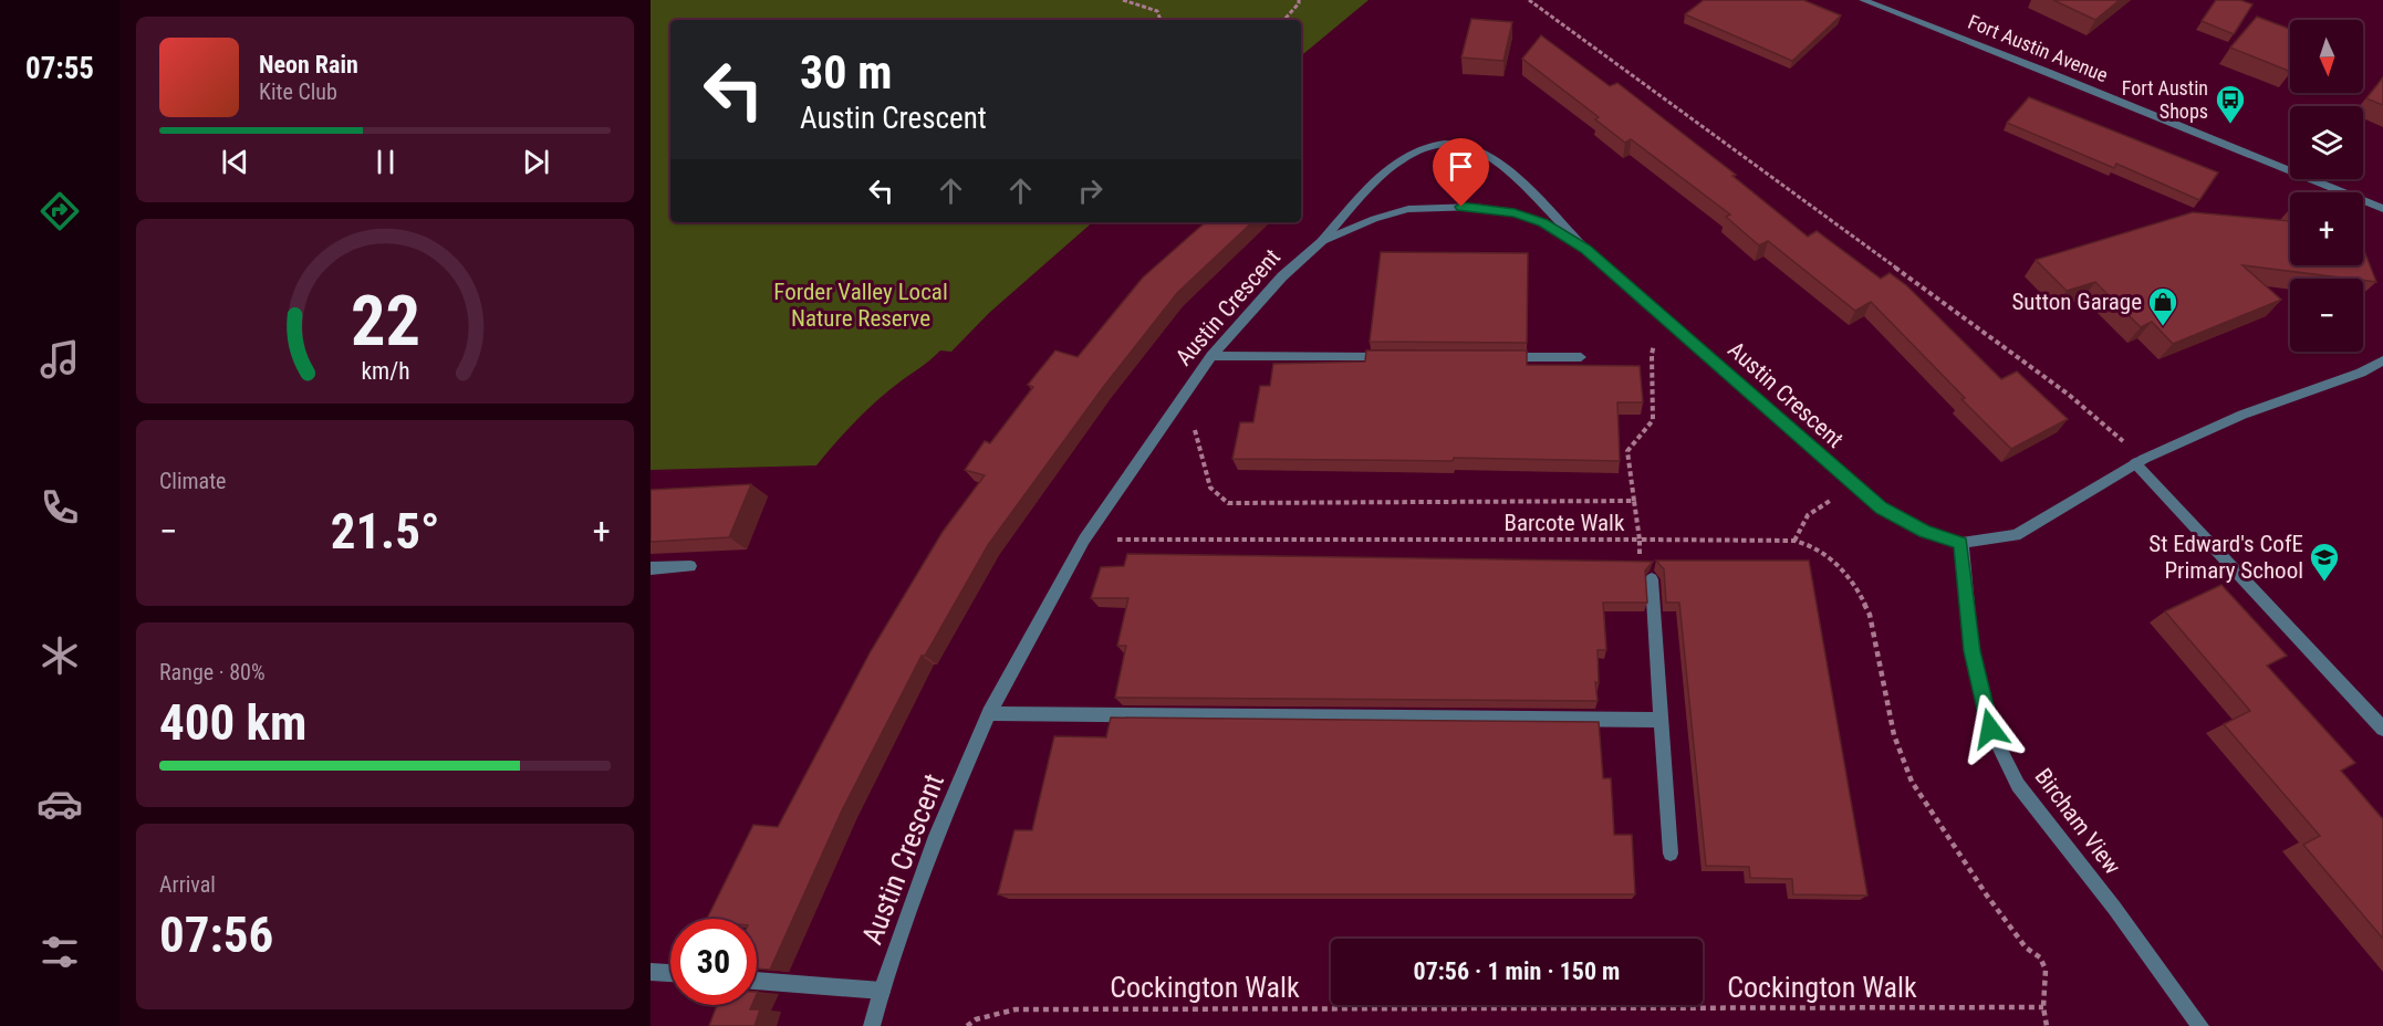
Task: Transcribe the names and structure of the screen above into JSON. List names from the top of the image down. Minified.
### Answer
{"streets":{"street":["Fort Austin Avenue","Austin Crescent","Bircham View"],"path":["Barcote Walk","Cockington Walk"]},"crossings":[["Austin Crescent","Barcote Walk"],["Austin Crescent","Bircham View"]],"parks":["Forder Valley Local Nature Reserve"],"places":{"bus stop":["Fort Austin Shops"],"shop":["Sutton Garage"],"school or university":["St Edward's CofE Primary School"]},"north":"bottom","page":{"tabs":"07:55","map_buttons":["+","−"],"turn":["30 m","Austin Crescent"],"song":["Neon Rain","Kite Club"],"tile":["Climate",["Range · 80%","400 km"],["Arrival","07:56"]],"heat":["−","21.5°","+"],"limit":"30","trip":"07:56 · 1 min · 150 m","gauge":["22","km/h"]}}
